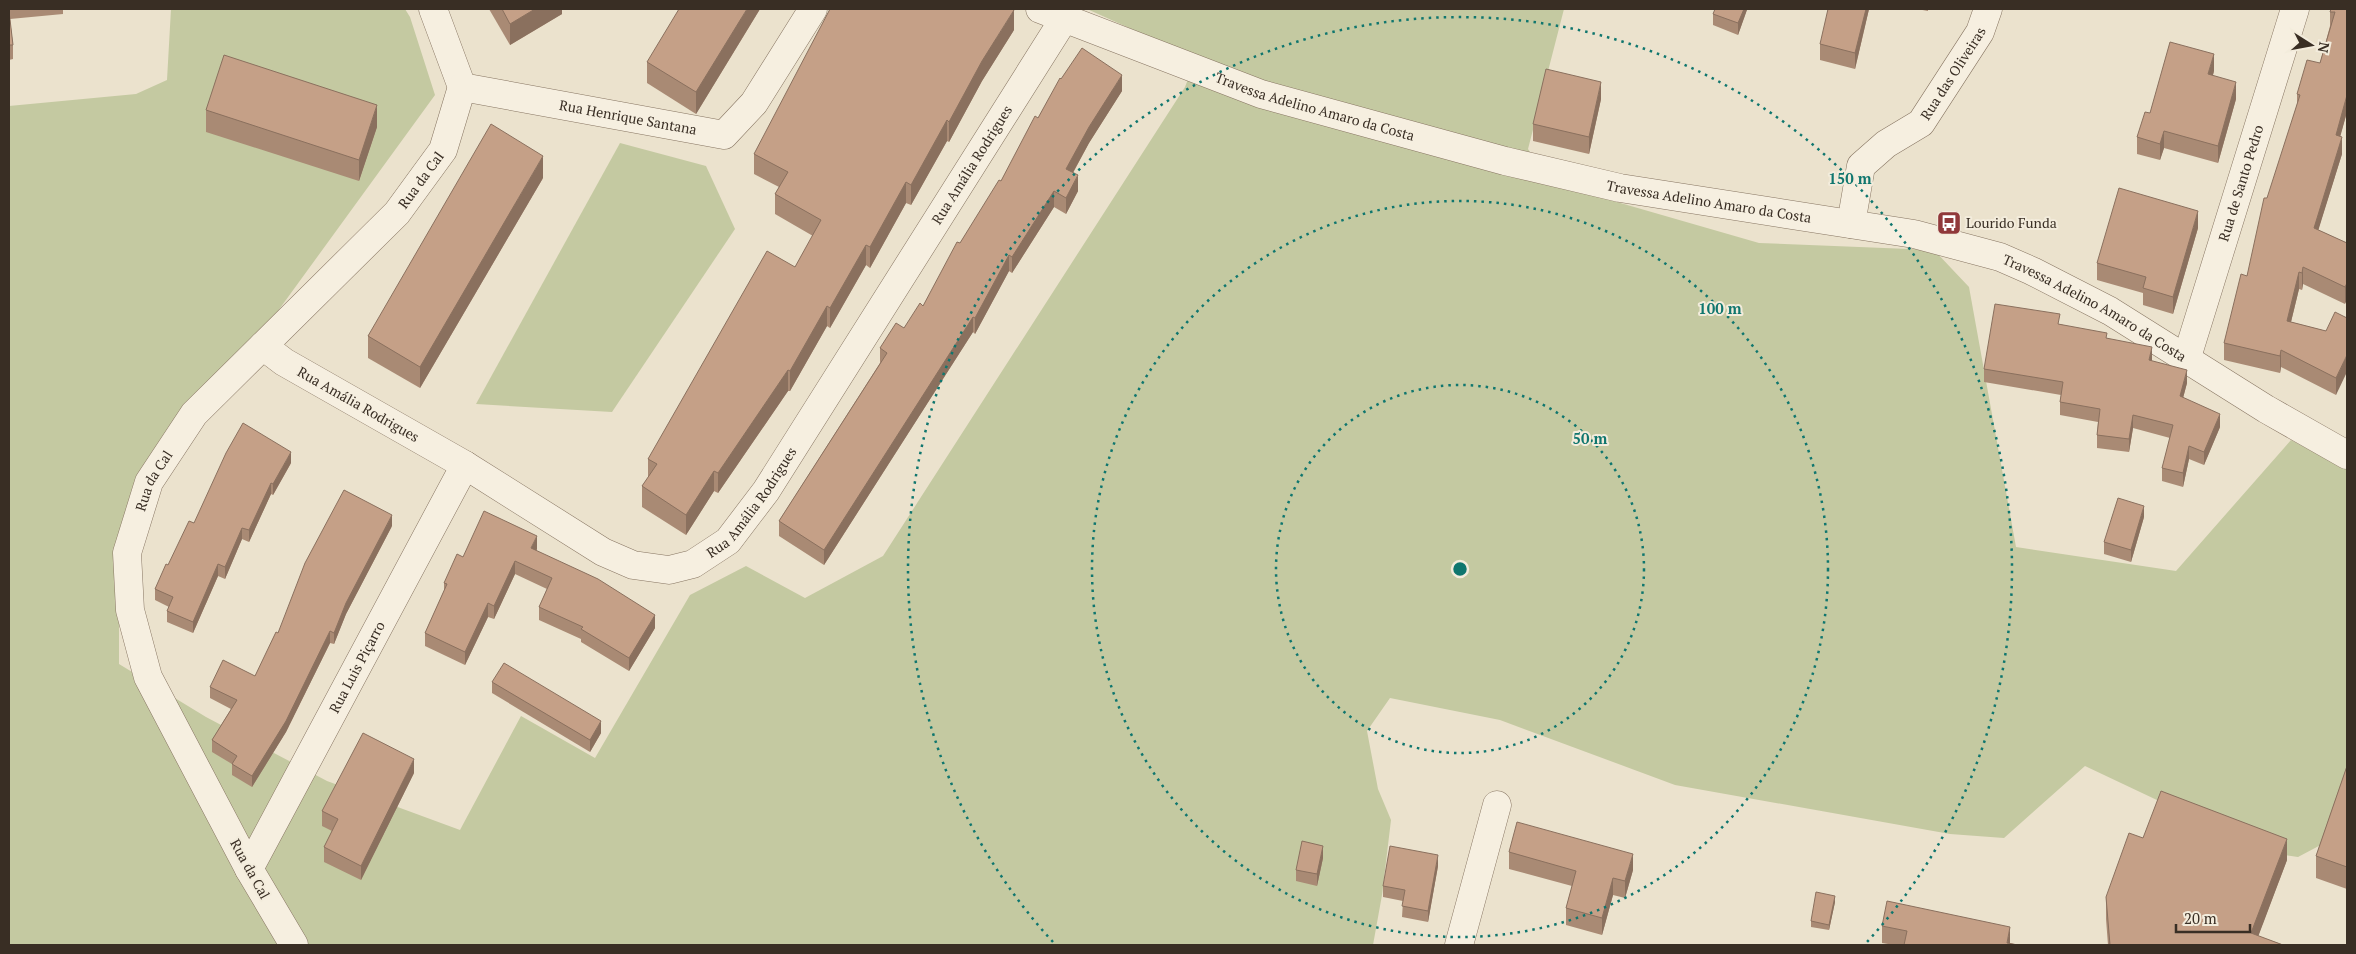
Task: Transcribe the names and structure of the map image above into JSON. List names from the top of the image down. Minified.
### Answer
{"streets":{"street":["Rua das Oliveiras","Travessa Adelino Amaro da Costa","Rua Henrique Santana","Rua Amália Rodrigues","Rua da Cal","Rua de Santo Pedro","Rua Luis Piçarro"]},"crossings":[["Rua das Oliveiras","Travessa Adelino Amaro da Costa"],["Travessa Adelino Amaro da Costa","Rua Amália Rodrigues"],["Travessa Adelino Amaro da Costa","Rua de Santo Pedro"],["Rua Henrique Santana","Rua da Cal"],["Rua Amália Rodrigues","Rua da Cal"],["Rua Amália Rodrigues","Rua Luis Piçarro"],["Rua da Cal","Rua Luis Piçarro"]],"places":{"bus stop":["Lourido Funda"]},"scale_bar":"20 m","north":"right","rings":["150 m","100 m","50 m"]}
